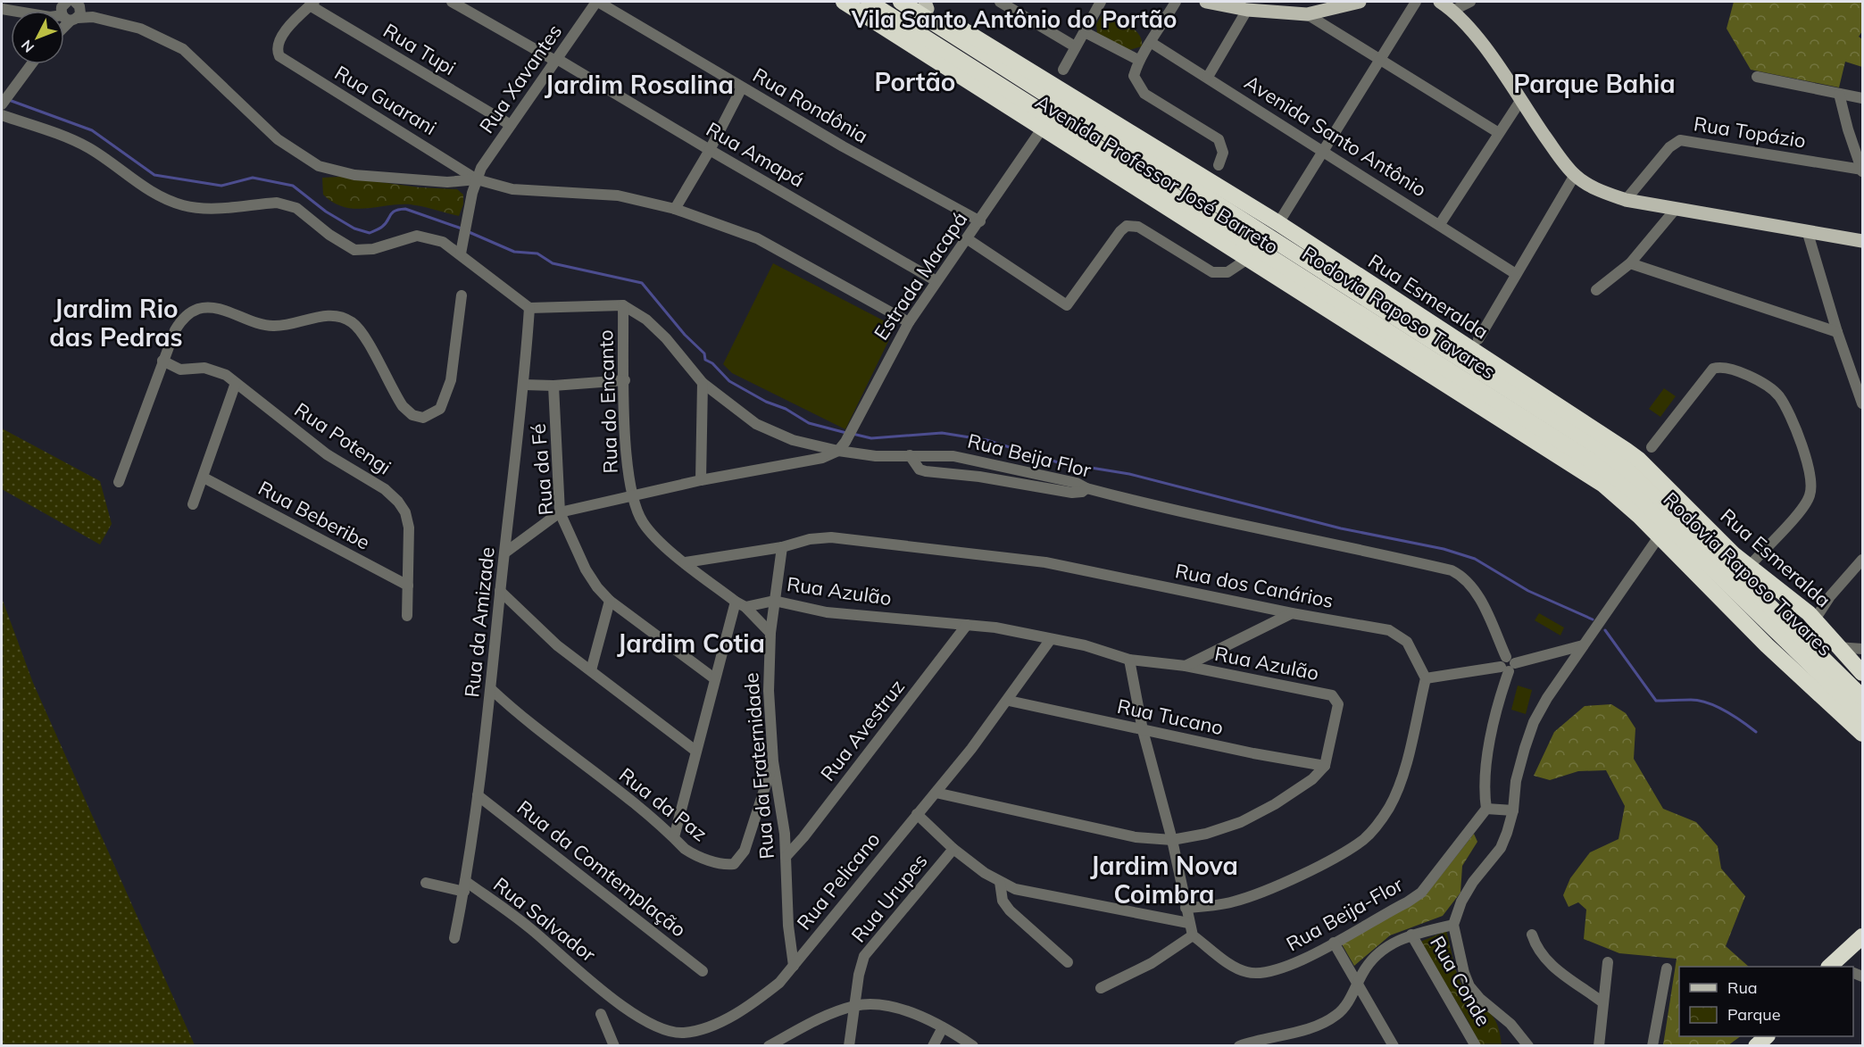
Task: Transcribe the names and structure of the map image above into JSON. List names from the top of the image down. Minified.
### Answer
{"streets":{"highway":["Avenida Professor José Barreto","Rua Esmeralda","Rodovia Raposo Tavares"],"street":["Rua Tupi","Rua Xavantes","Rua Guarani","Rua Rondônia","Rua Topázio","Avenida Santo Antônio","Rua Amapá","Estrada Macapá","Rua do Encanto","Rua Potengi","Rua Beija Flor","Rua da Fé","Rua Beberibe","Rua dos Canários","Rua Azulão","Rua da Amizade","Rua Tucano","Rua Avestruz","Rua da Fraternidade","Rua da Paz","Rua da Comtemplação","Rua Pelicano","Rua Urupes","Rua Beija-Flor","Rua Salvador","Rua Conde"]},"crossings":[["Rua Tupi","Rua Xavantes"],["Rua Tupi","Rua Guarani"],["Rua Xavantes","Rua Guarani"],["Rua Xavantes","Rua Rondônia"],["Rua Xavantes","Rua Amapá"],["Rua Rondônia","Estrada Macapá"],["Rua Amapá","Estrada Macapá"],["Avenida Professor José Barreto","Estrada Macapá"],["Estrada Macapá","Rua Beija Flor"],["Rua do Encanto","Rua Beija Flor"],["Rua Potengi","Rua Beberibe"],["Rua Beija Flor","Rua da Fé"],["Rua Beija Flor","Rua da Amizade"],["Rua dos Canários","Rua da Fraternidade"],["Rua Azulão","Rua Tucano"],["Rua Azulão","Rua Avestruz"],["Rua Azulão","Rua da Fraternidade"],["Rua Azulão","Rua Pelicano"],["Rua da Amizade","Rua da Paz"],["Rua da Amizade","Rua da Comtemplação"],["Rua da Amizade","Rua Salvador"],["Rua Tucano","Rua Pelicano"],["Rua Avestruz","Rua da Fraternidade"],["Rua da Fraternidade","Rua da Paz"],["Rua da Fraternidade","Rua Pelicano"],["Rua Pelicano","Rua Salvador"]],"districts":["Vila Santo Antônio do Portão","Portão","Parque Bahia","Jardim Rosalina","Jardim Rio das Pedras","Jardim Cotia","Jardim Nova Coimbra"],"legend":["Rua","Parque"],"north":"bottom left"}
